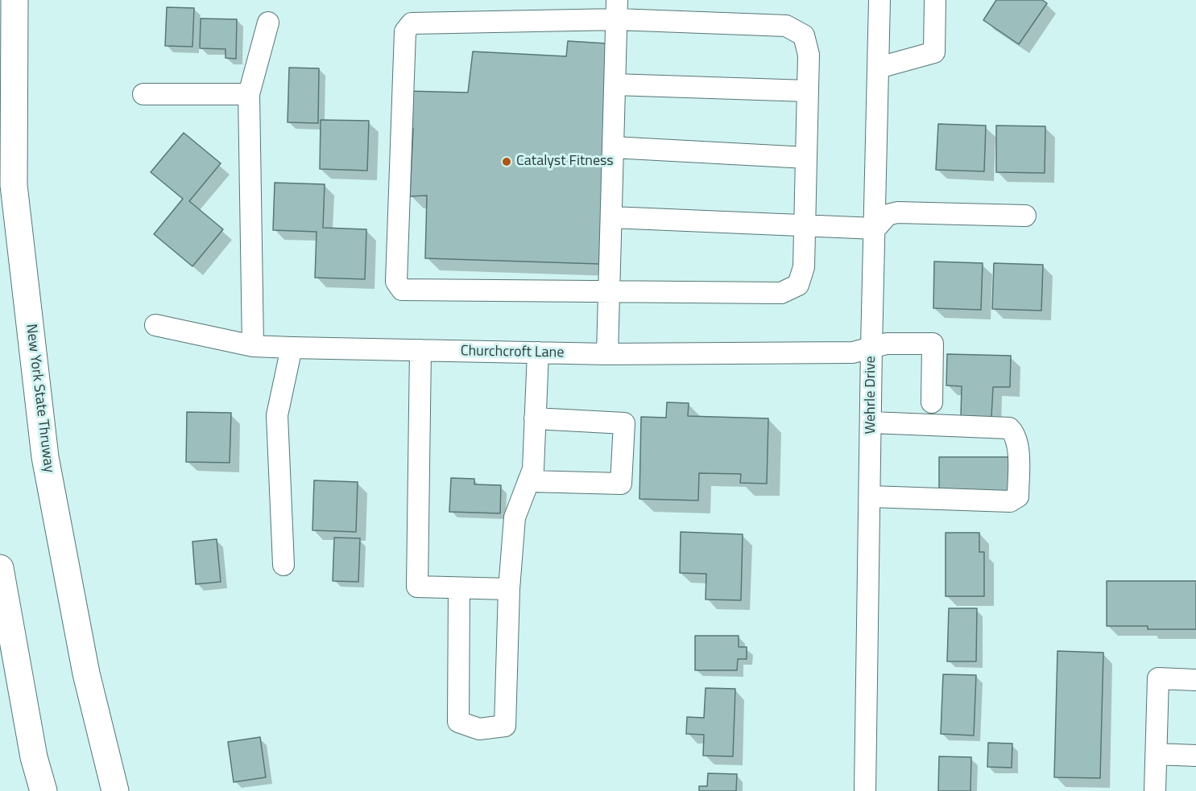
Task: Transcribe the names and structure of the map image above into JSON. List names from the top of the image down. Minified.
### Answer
{"streets":{"highway":["New York State Thruway"],"street":["Churchcroft Lane","Wehrle Drive"]},"crossings":[["Churchcroft Lane","Wehrle Drive"]],"places":["Catalyst Fitness"]}
